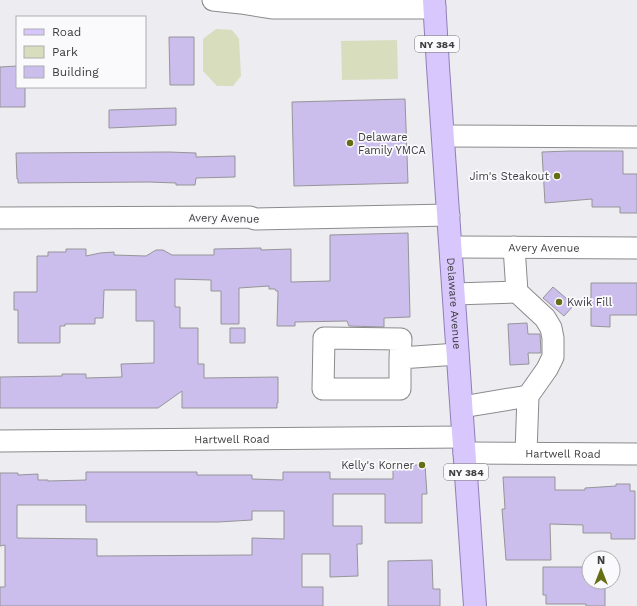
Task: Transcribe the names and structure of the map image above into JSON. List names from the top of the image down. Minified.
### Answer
{"streets":{"main road":["NY 384","Delaware Avenue"],"street":["Avery Avenue","Hartwell Road"]},"crossings":[["Avery Avenue","Delaware Avenue"],["Delaware Avenue","Hartwell Road"]],"places":["Delaware Family YMCA","Jim's Steakout","Kwik Fill","Kelly's Korner"],"legend":["Road","Park","Building"],"north":"top"}
